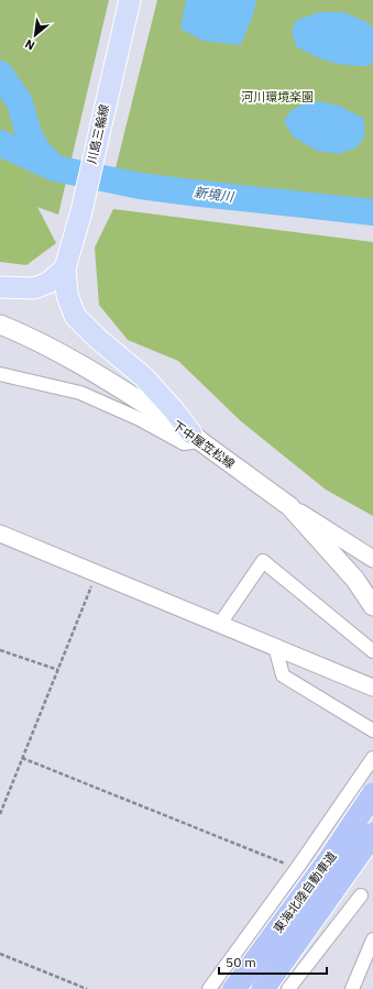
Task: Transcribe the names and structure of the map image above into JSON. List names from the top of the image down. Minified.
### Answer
{"streets":{"highway":["東海北陸自動車道"],"main road":["川島三輪線","下中屋笠松線"]},"crossings":[["川島三輪線","下中屋笠松線"]],"water":["新境川"],"parks":["河川環境楽園"],"scale_bar":"50 m","north":"bottom left"}
